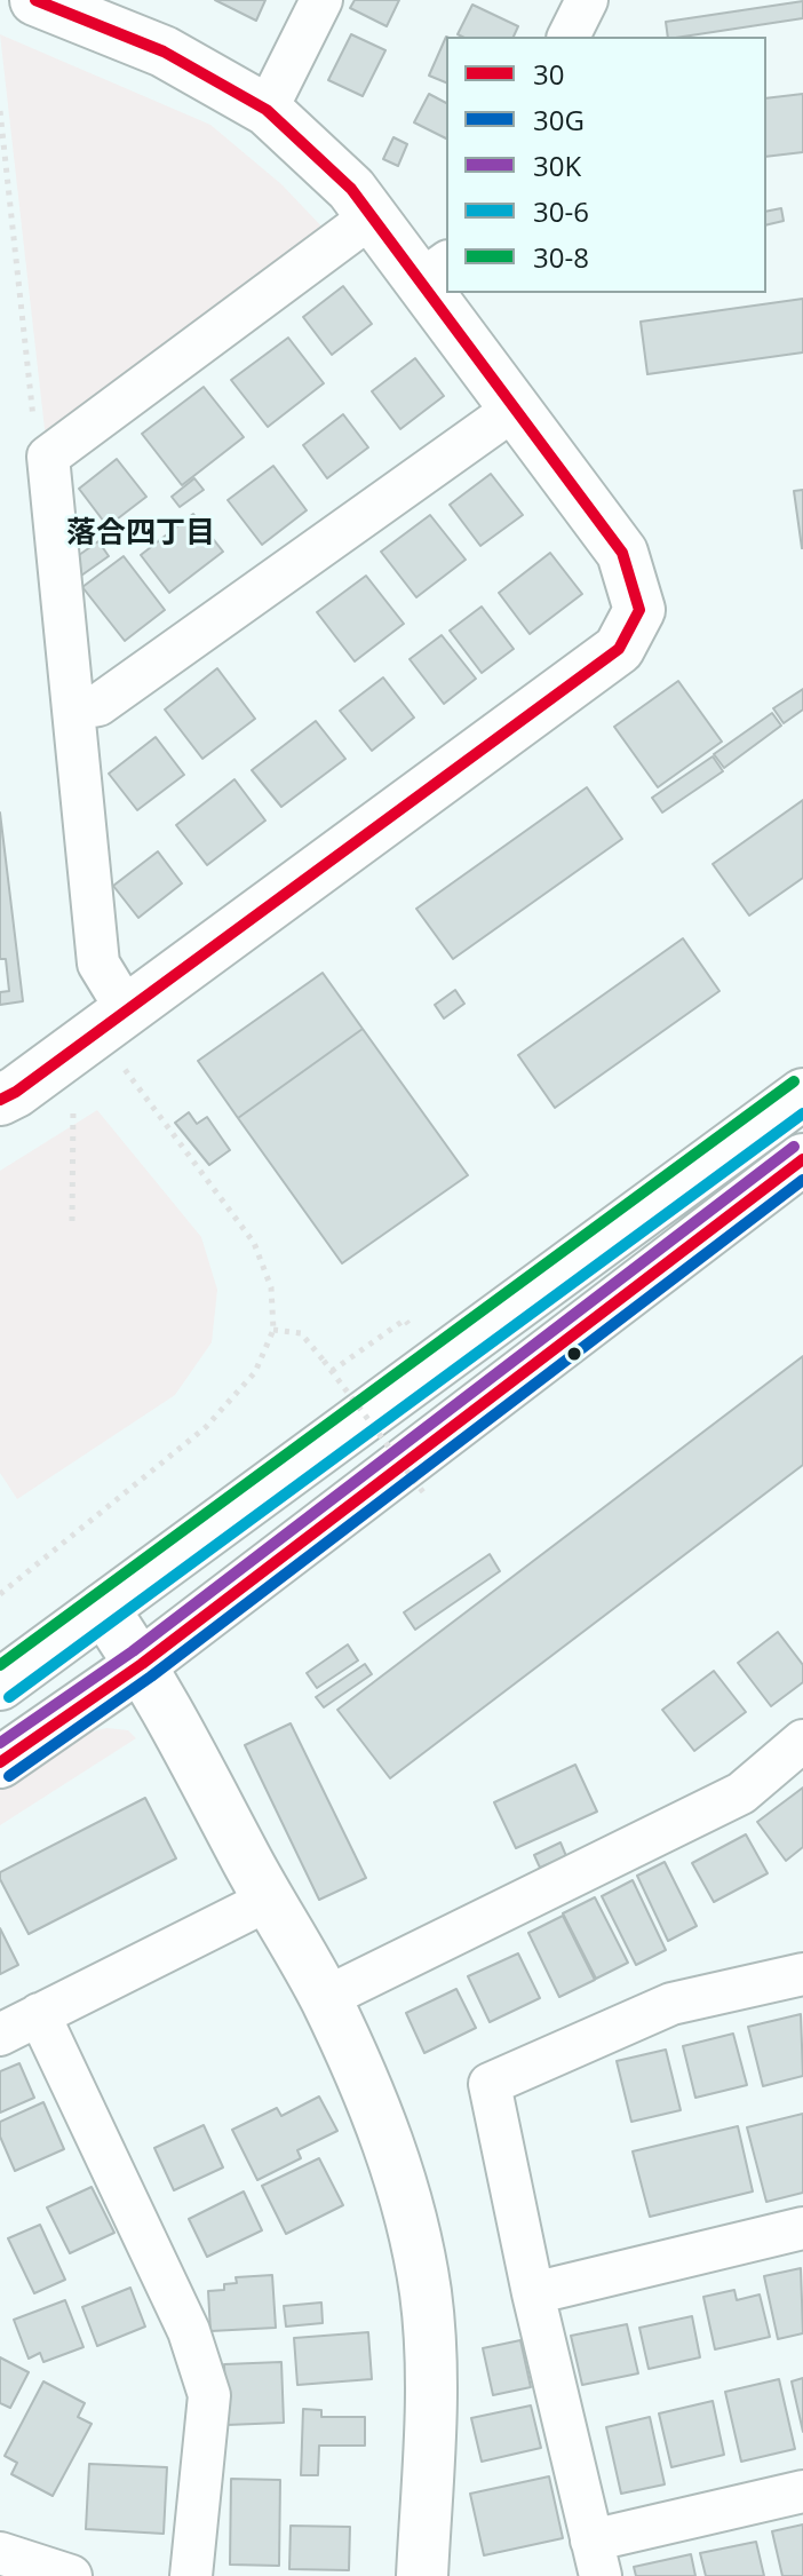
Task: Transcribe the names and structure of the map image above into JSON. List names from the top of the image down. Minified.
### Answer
{"districts":["落合四丁目"],"lines":["transit line 30","transit line 30-8","transit line 30-6","transit line 30K","transit line 30G"],"legend":["30","30G","30K","30-6","30-8"]}
